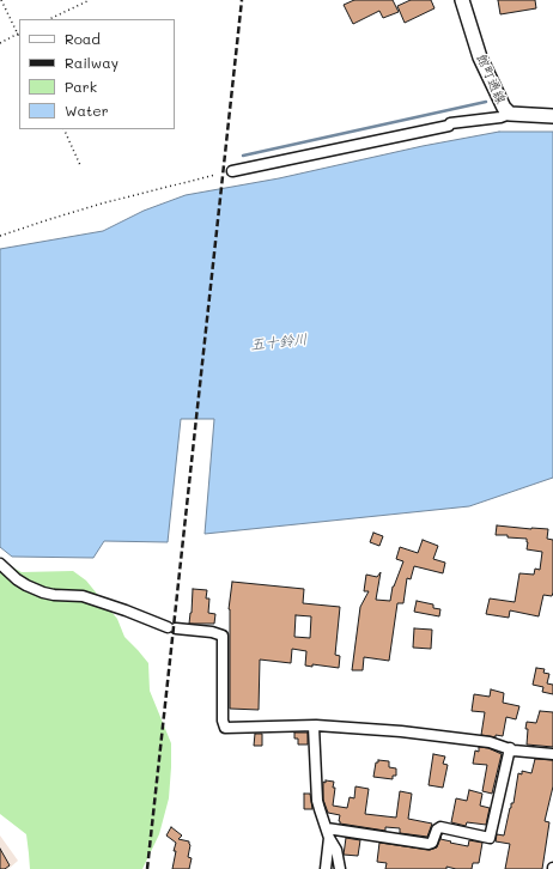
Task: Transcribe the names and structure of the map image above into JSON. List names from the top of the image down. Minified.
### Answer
{"streets":{"main road":["館町通線"]},"water":["五十鈴川"],"legend":["Road","Railway","Park","Water"]}
